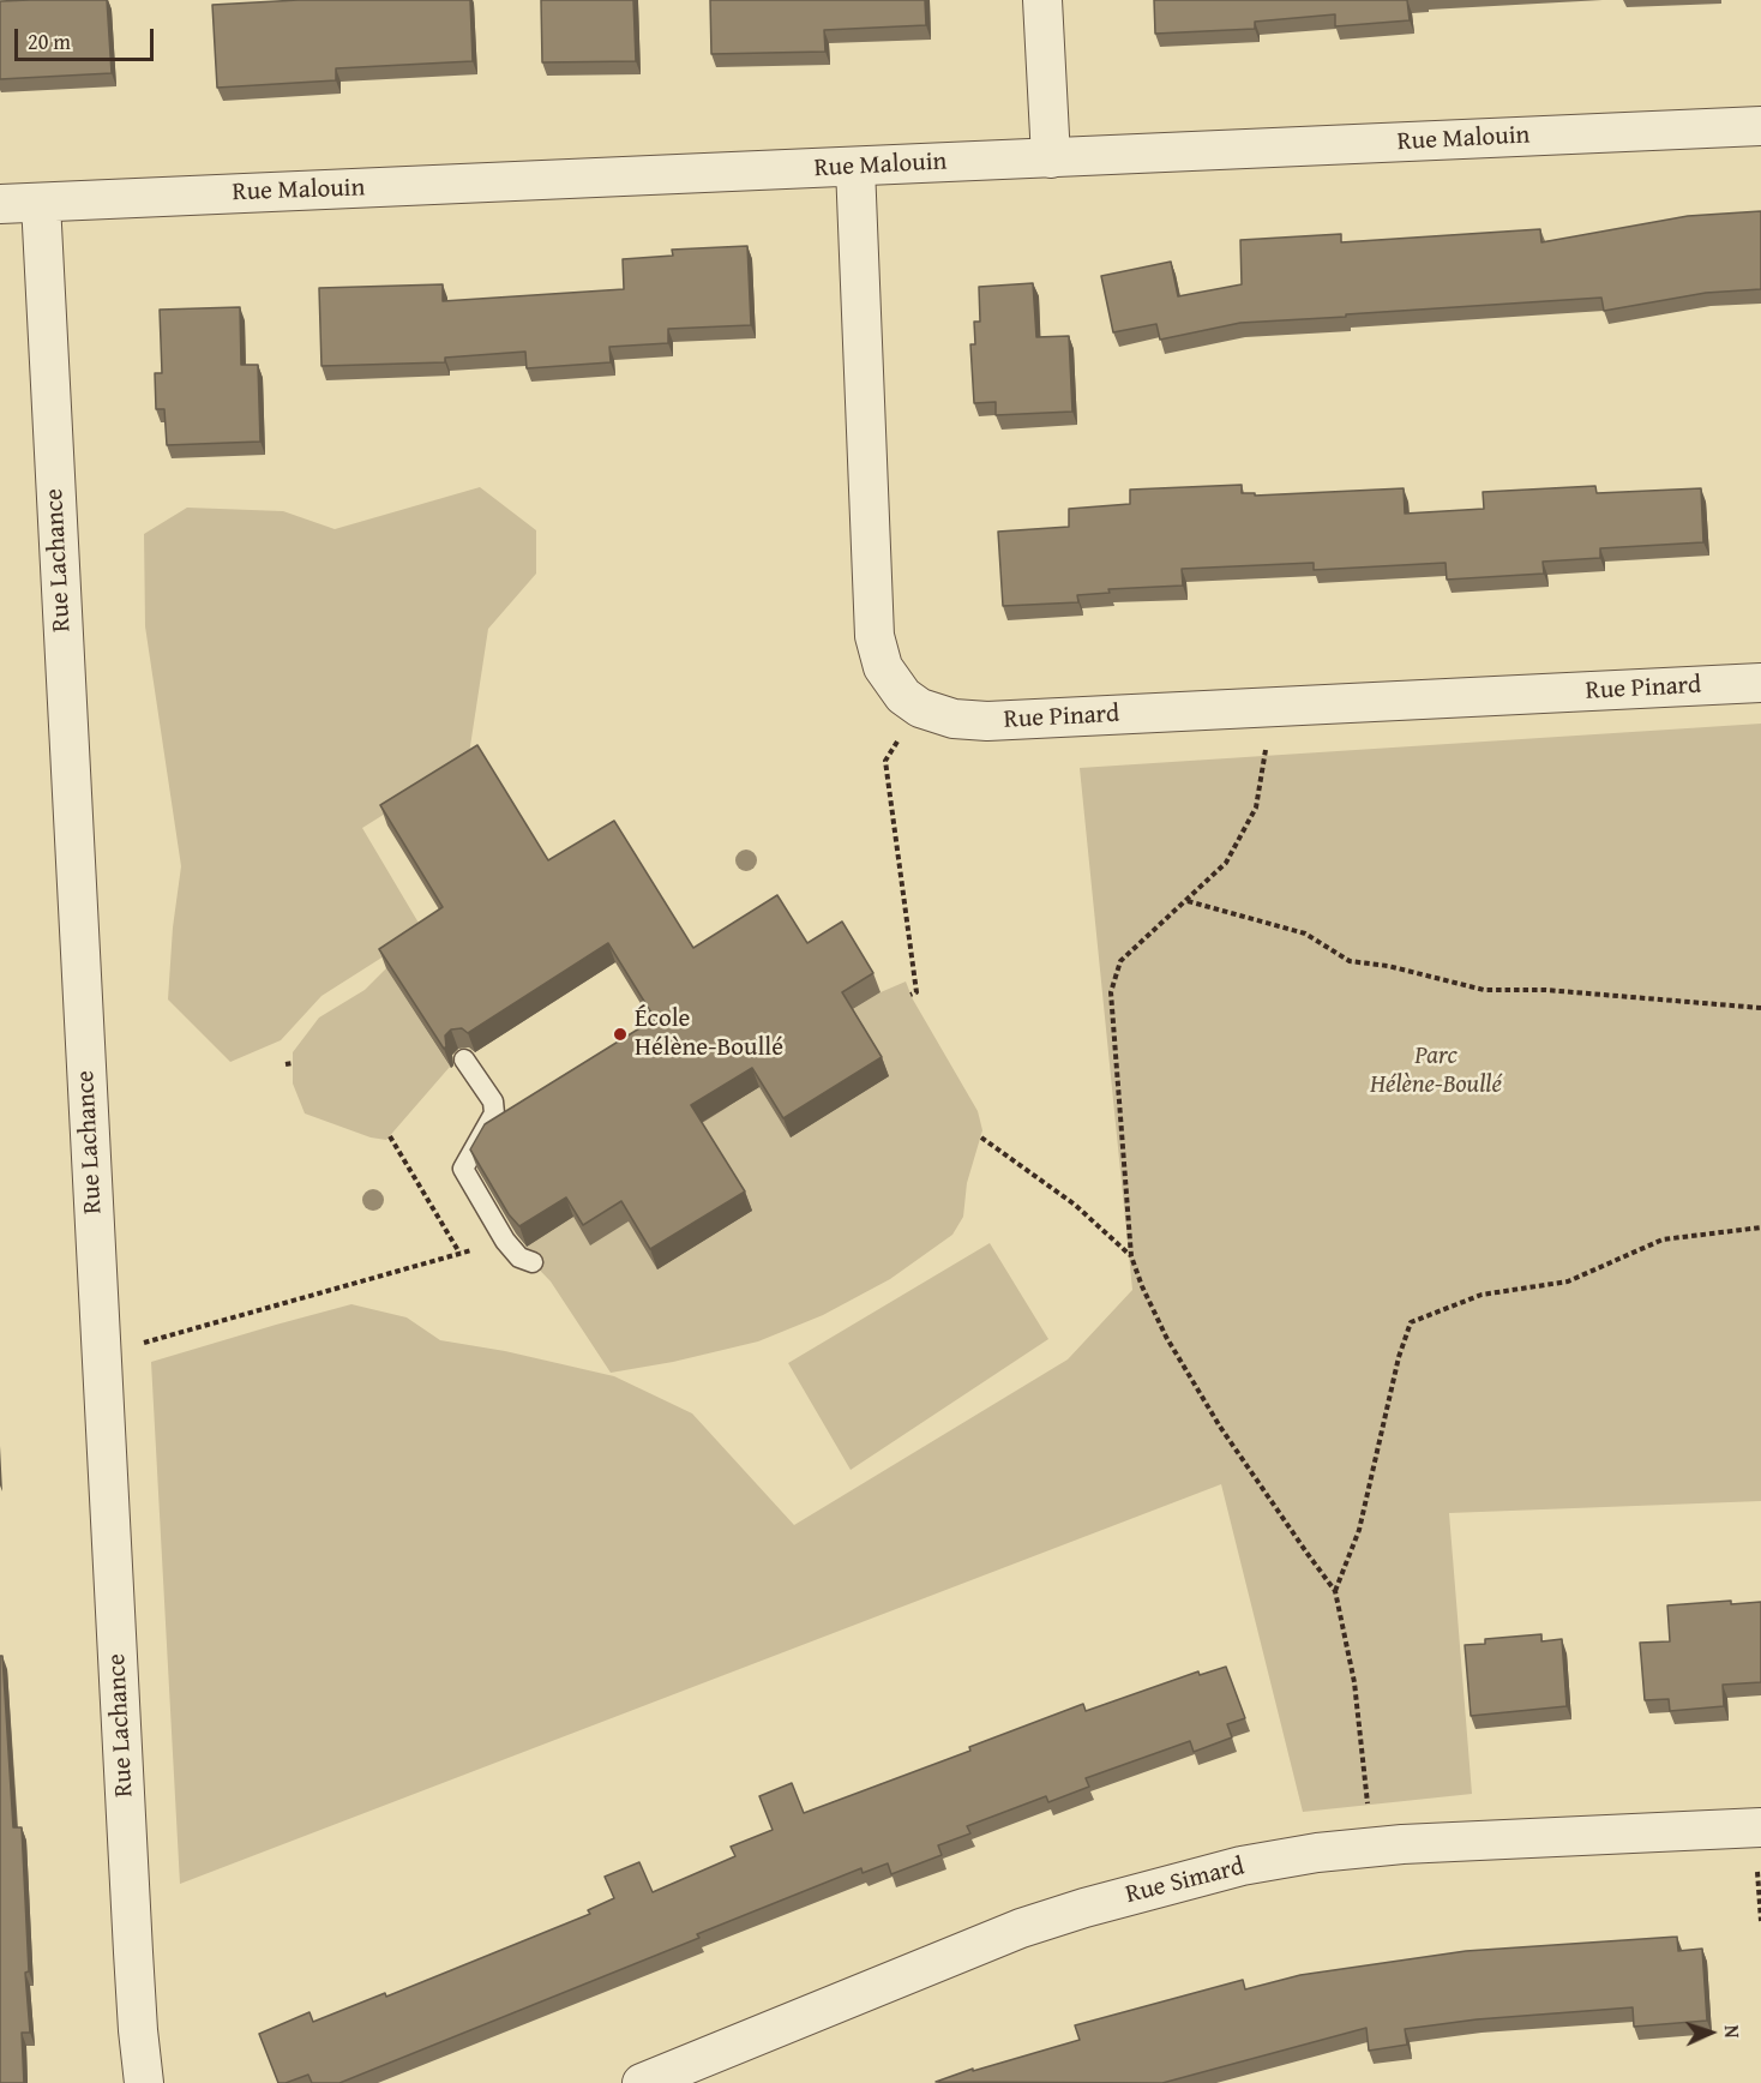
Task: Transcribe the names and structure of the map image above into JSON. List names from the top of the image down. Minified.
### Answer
{"streets":{"street":["Rue Malouin","Rue Lachance","Rue Pinard","Rue Simard"]},"crossings":[["Rue Malouin","Rue Lachance"],["Rue Malouin","Rue Pinard"]],"parks":["Parc Hélène-Boullé"],"places":["École Hélène-Boullé"],"scale_bar":"20 m","north":"right"}
